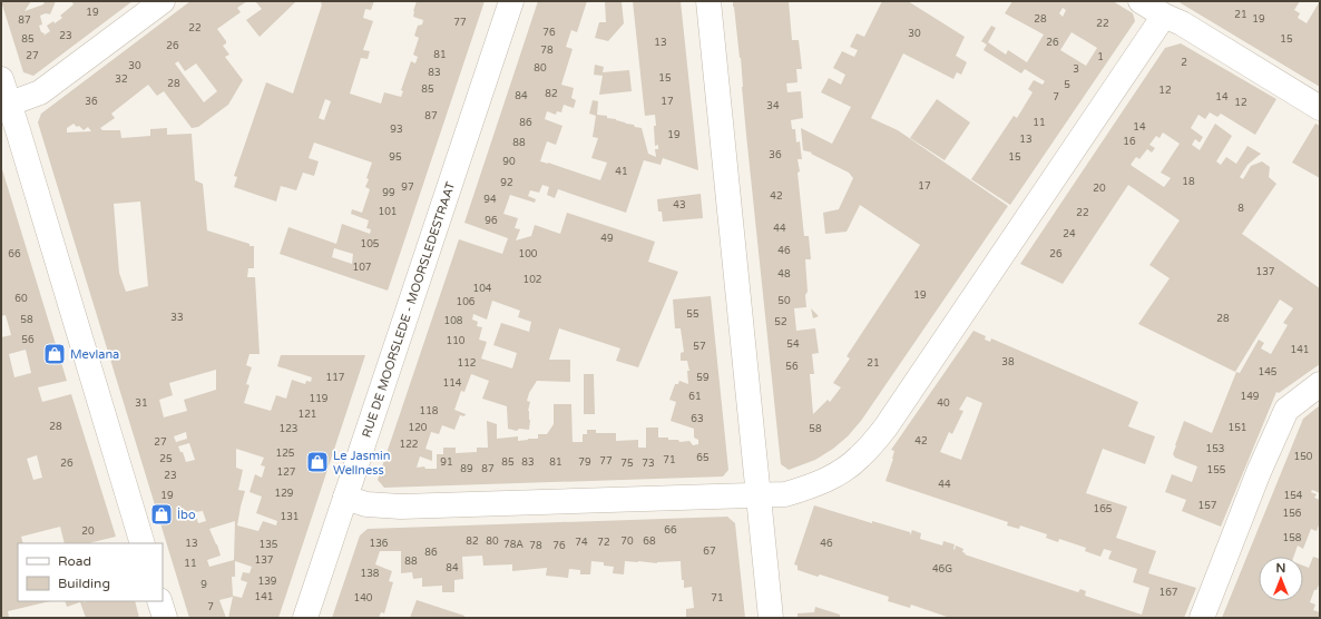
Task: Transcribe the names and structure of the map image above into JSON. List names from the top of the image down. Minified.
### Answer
{"streets":{"street":["RUE DE MOORSLEDE - MOORSLEDESTRAAT"]},"places":{"shop":["Mevlana","Le Jasmin Wellness","İbo"]},"house_numbers":["19","21","28","19","87","77","22","22","76","30","23","85","15","13","26","26","78","81","27","1","2","30","80","3","83","15","32","28","5","85","12","82","84","7","14","36","17","12","34","87","86","11","14","93","19","13","16","88","36","95","15","90","41","18","92","17","97","20","99","42","94","43","8","101","22","96","44","24","49","105","46","66","100","26","107","137","48","102","104","19","60","50","106","55","33","28","58","108","52","56","110","54","57","141","38","112","21","56","145","117","59","114","61","149","119","31","40","118","121","63","28","120","151","123","58","42","27","122","153","125","150","65","25","71","77","91","85","83","81","79","26","75","73","89","87","155","127","23","44","129","19","154","157","165","156","131","66","20","158","82","80","70","68","74","72","13","136","46","135","78A","78","76","67","86","137","88","11","84","46G","138","139","9","167","141","140","71","7"],"legend":["Road","Building"],"north":"top"}
